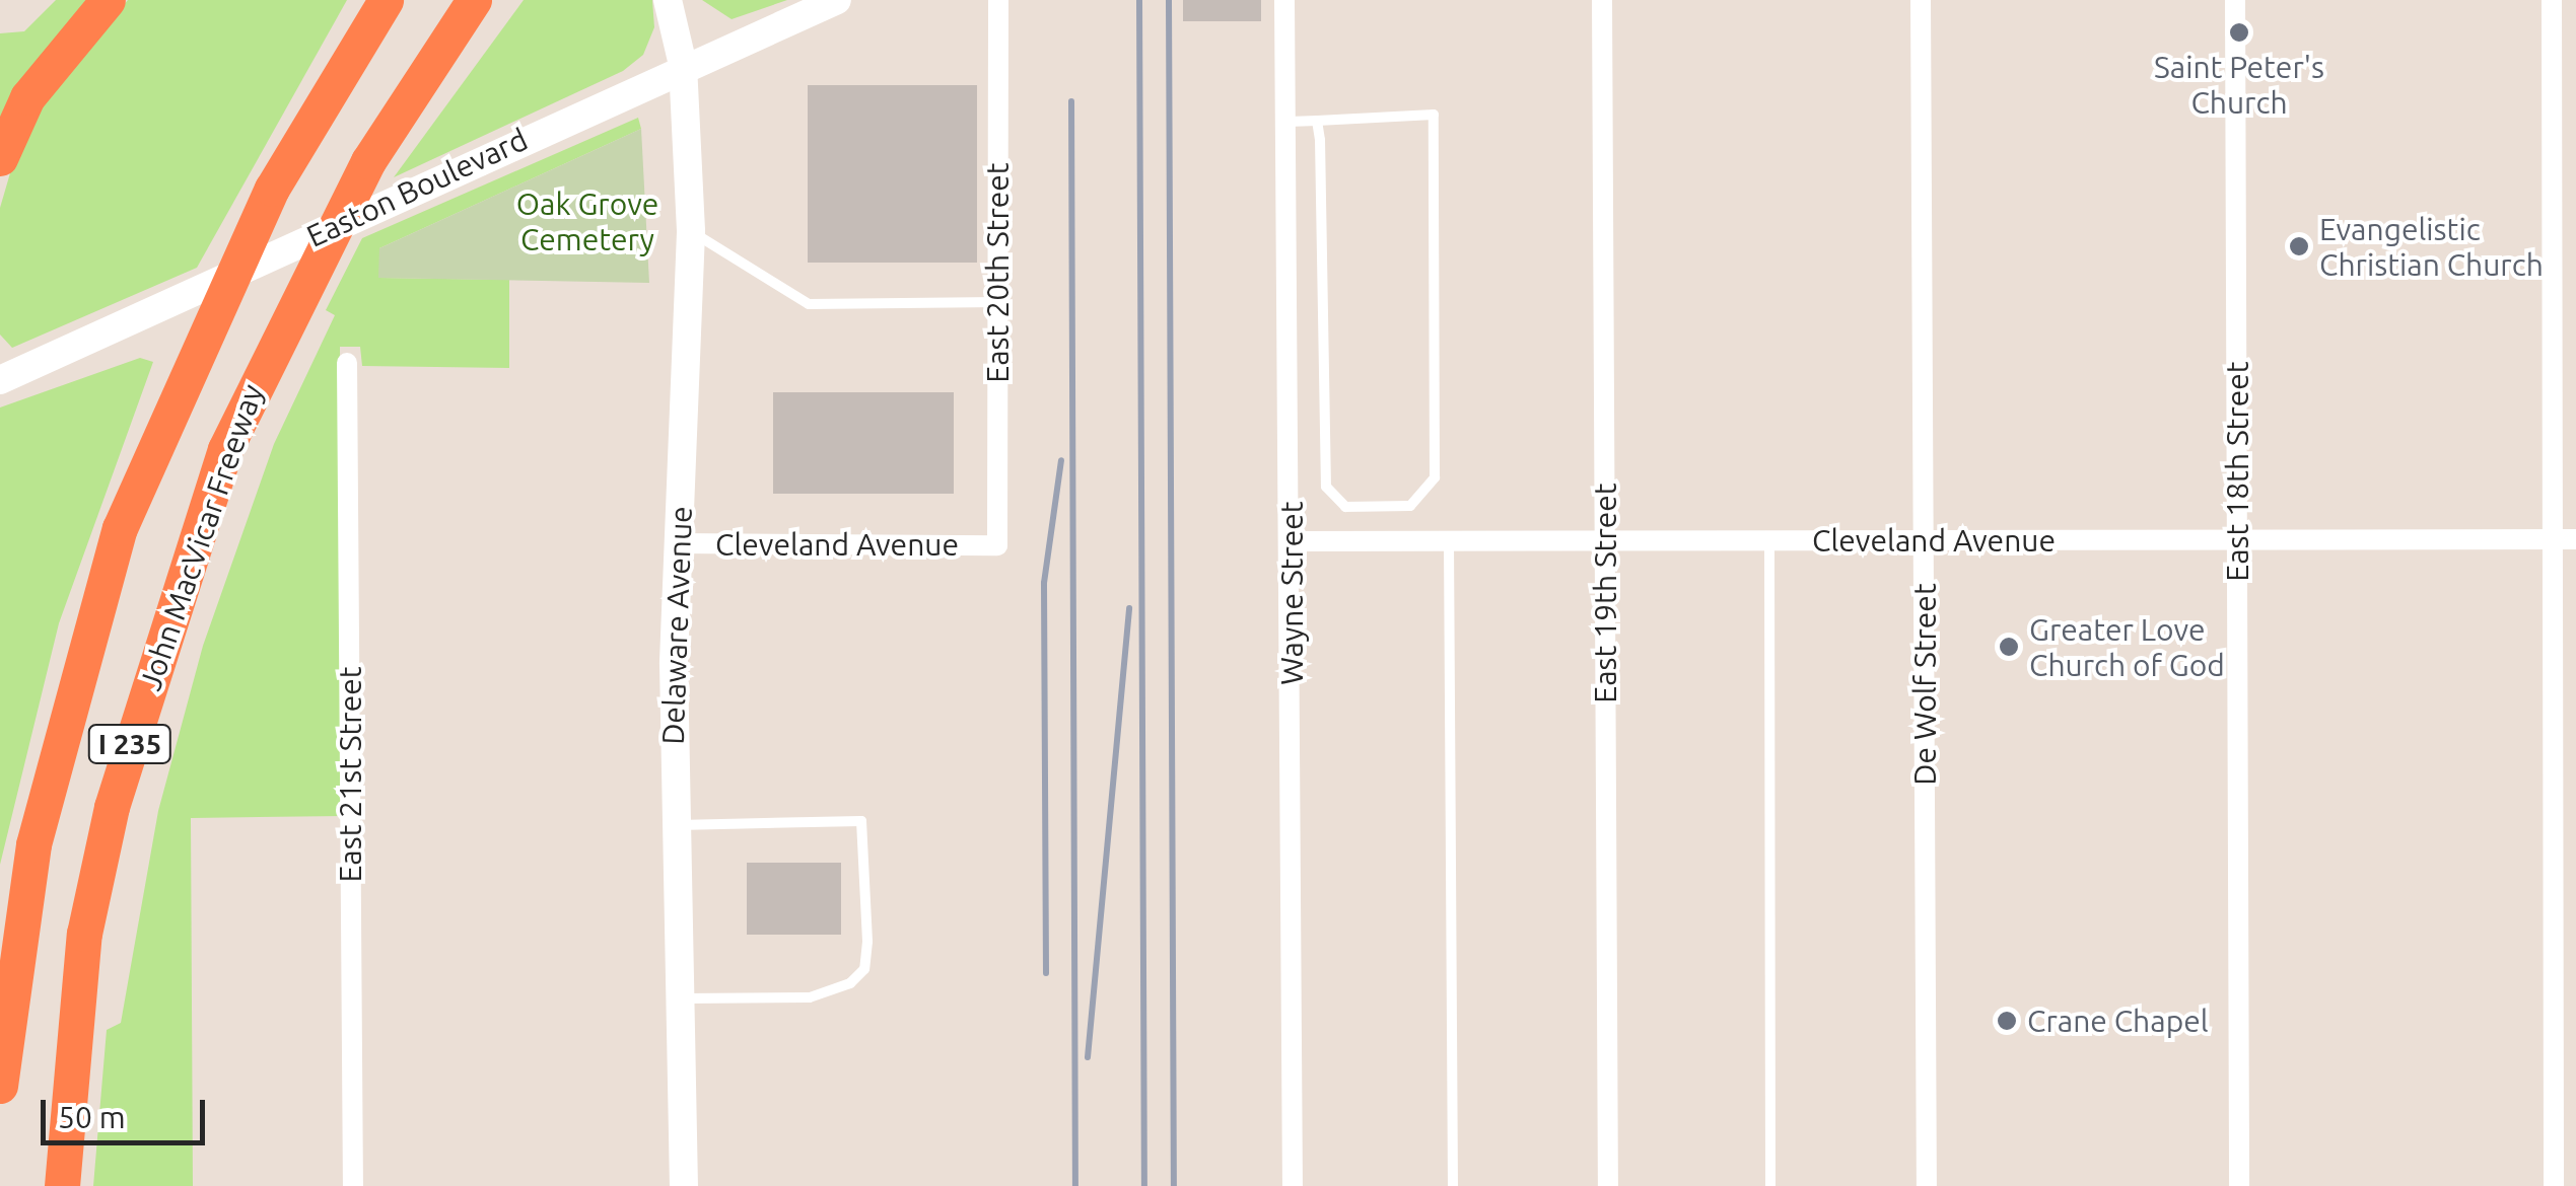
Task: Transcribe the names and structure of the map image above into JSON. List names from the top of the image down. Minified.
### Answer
{"streets":{"highway":["John MacVicar Freeway","I 235"],"main road":["Easton Boulevard","Delaware Avenue"],"street":["East 20th Street","East 18th Street","Cleveland Avenue","Wayne Street","East 19th Street","De Wolf Street","East 21st Street"]},"crossings":[["Easton Boulevard","Delaware Avenue"],["East 20th Street","Cleveland Avenue"],["East 18th Street","Cleveland Avenue"],["Cleveland Avenue","Wayne Street"],["Cleveland Avenue","East 19th Street"],["Cleveland Avenue","Delaware Avenue"],["Cleveland Avenue","De Wolf Street"]],"parks":["Oak Grove Cemetery"],"places":["Saint Peter's Church","Evangelistic Christian Church","Greater Love Church of God","Crane Chapel"],"scale_bar":"50 m"}
